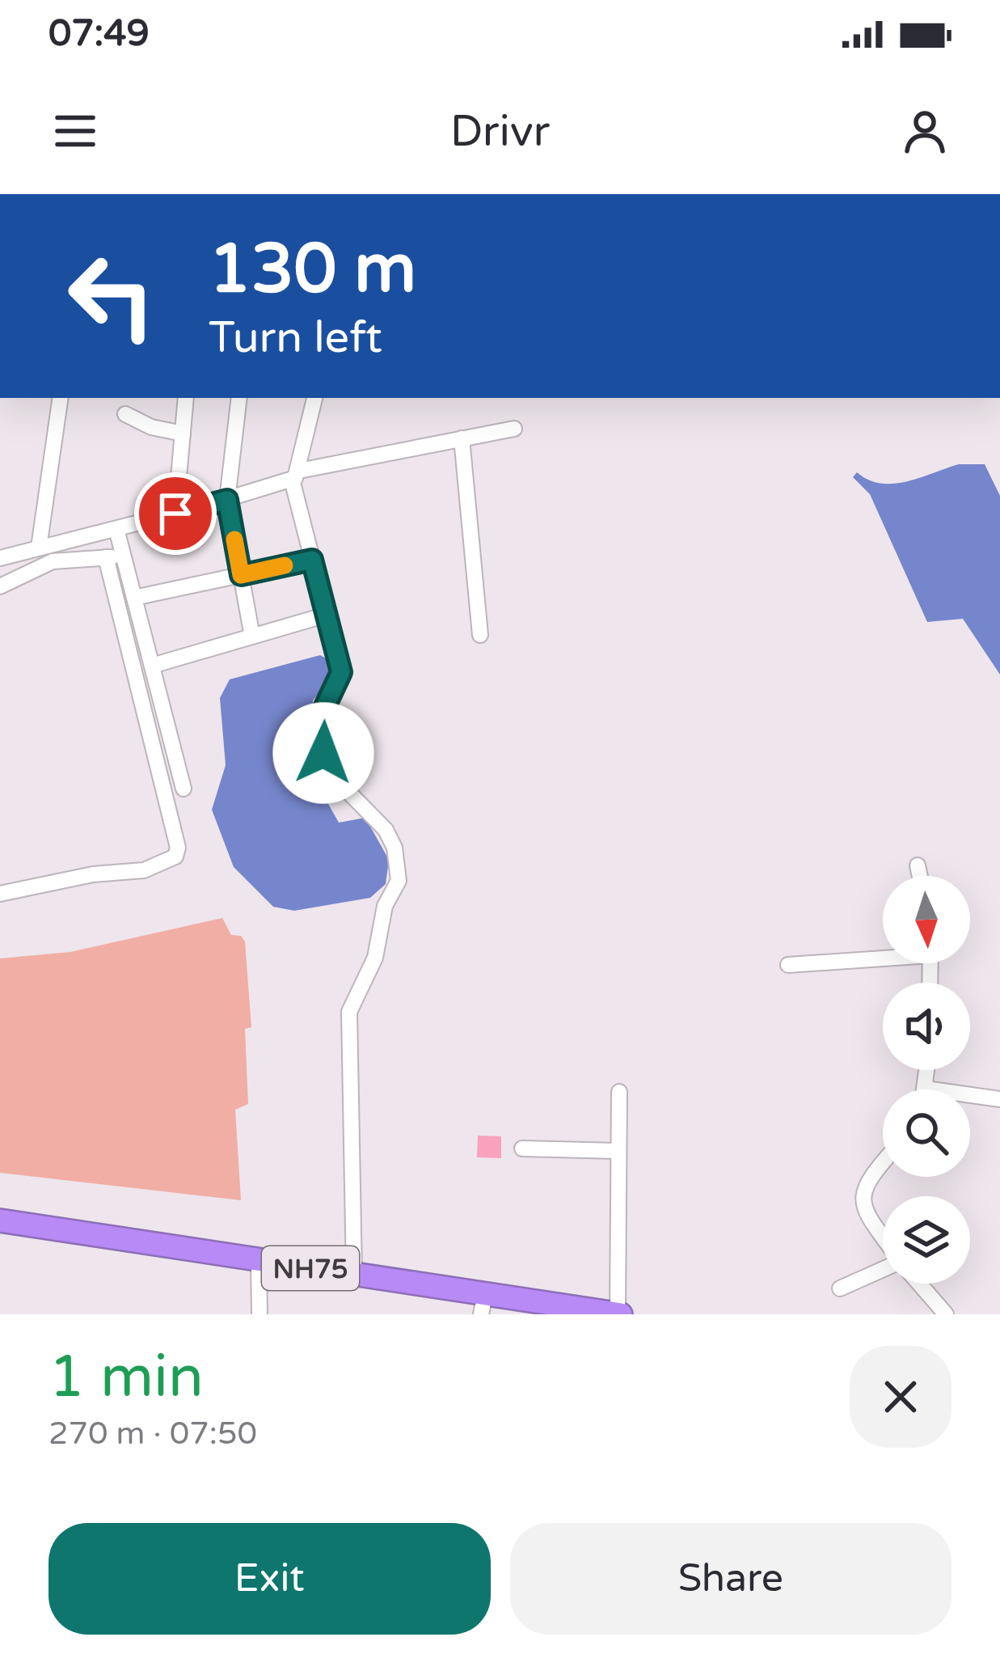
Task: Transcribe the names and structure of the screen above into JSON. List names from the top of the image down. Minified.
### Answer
{"streets":{"highway":["NH75"]},"north":"bottom","page":{"status":"07:49","header":"Drivr","turn":["130 m","Turn left"],"heading":["1 min","270 m · 07:50"],"buttons":["Exit","Share"]}}
